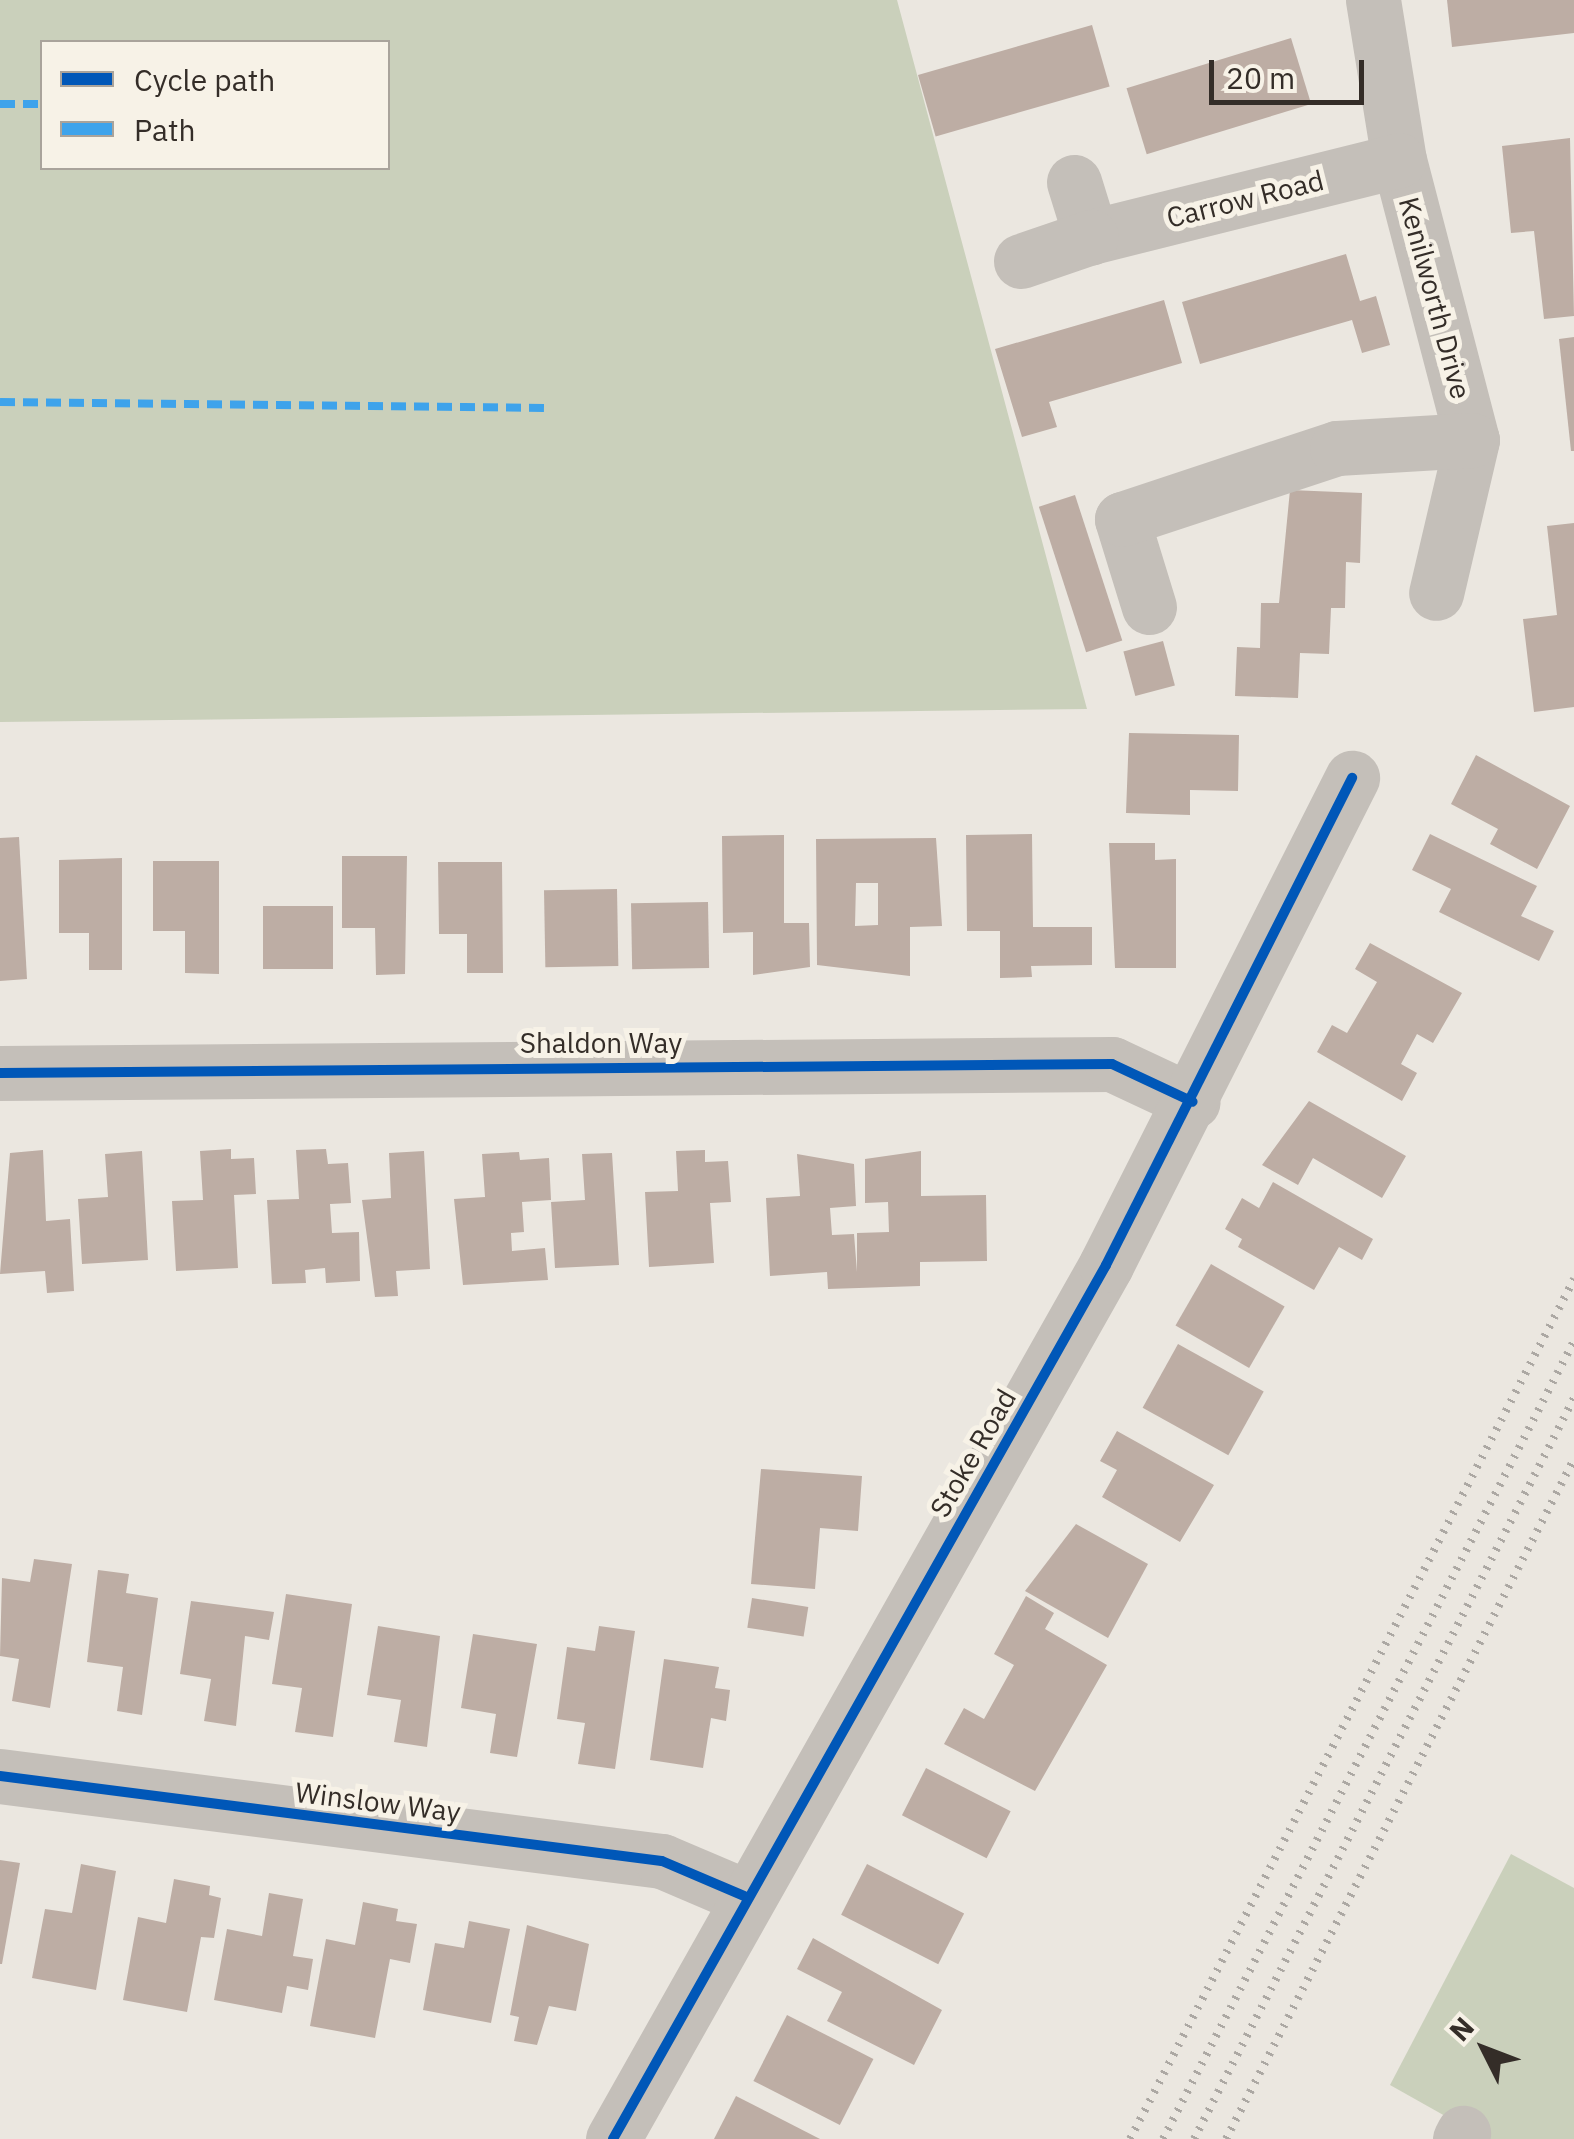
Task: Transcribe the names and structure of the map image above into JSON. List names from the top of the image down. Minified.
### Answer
{"streets":{"street":["Carrow Road","Kenilworth Drive","Shaldon Way","Stoke Road","Winslow Way"]},"crossings":[["Carrow Road","Kenilworth Drive"],["Shaldon Way","Stoke Road"],["Stoke Road","Winslow Way"]],"legend":["Cycle path","Path"],"scale_bar":"20 m","north":"top left"}
